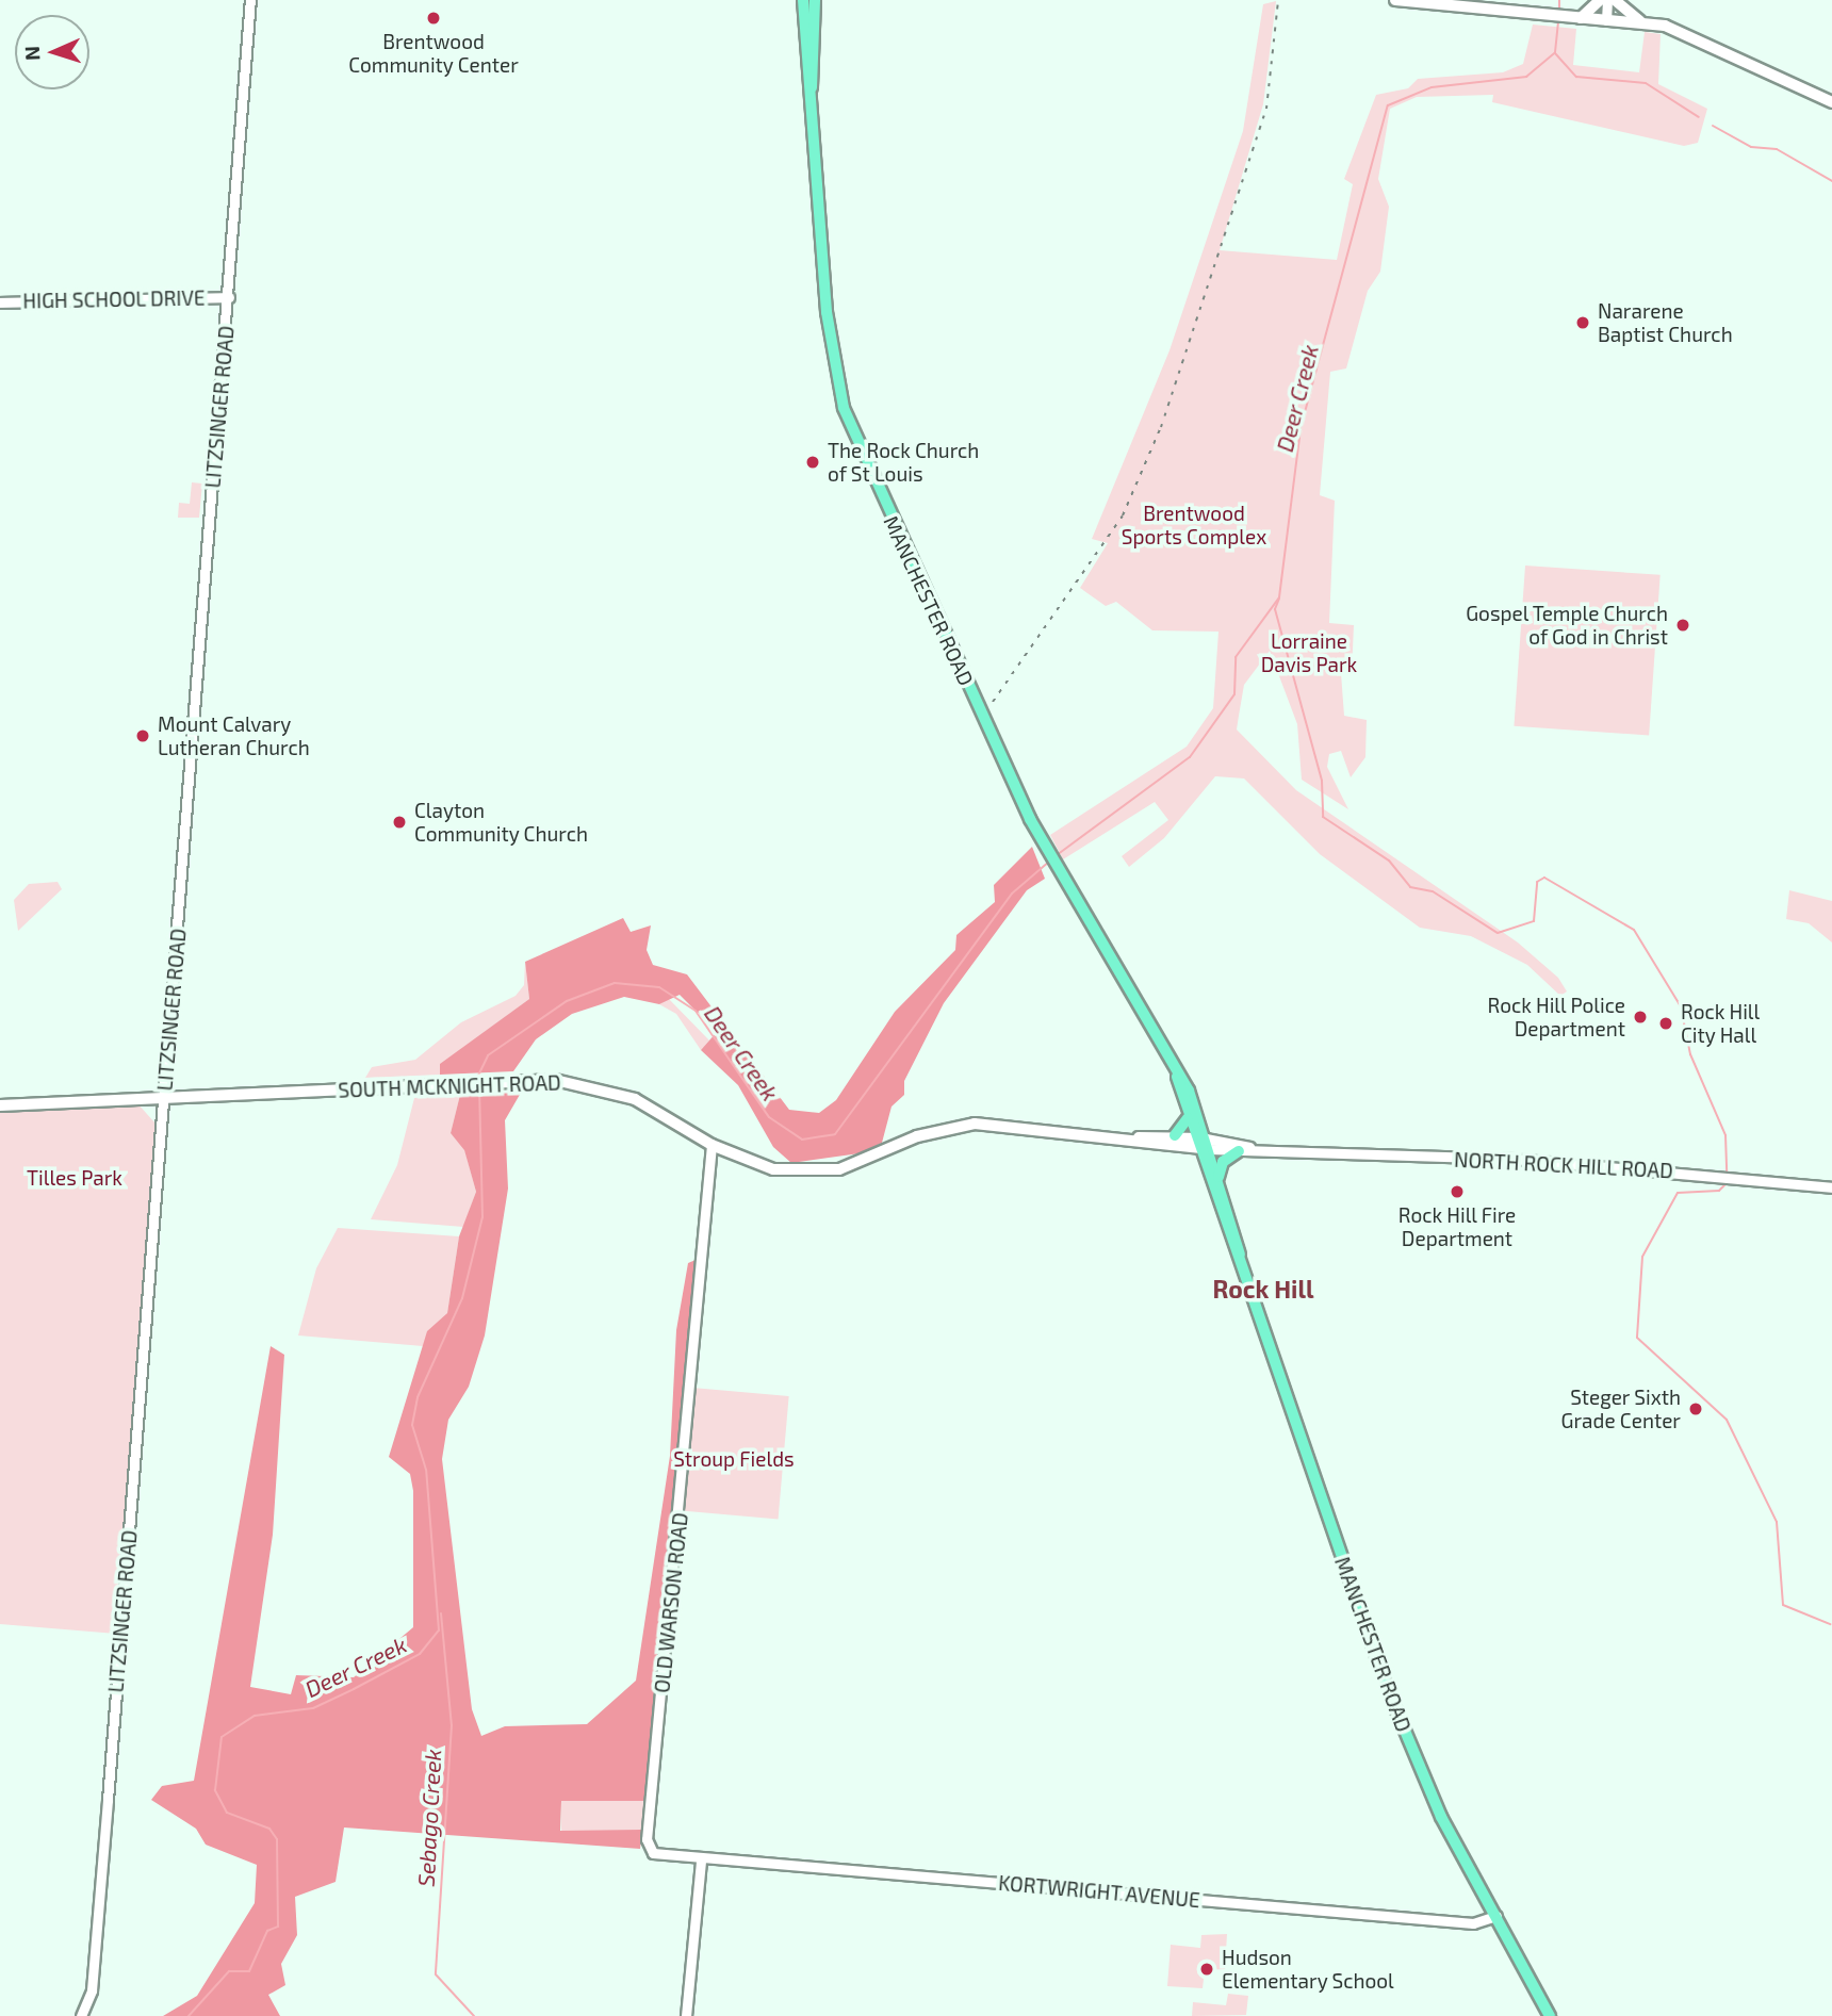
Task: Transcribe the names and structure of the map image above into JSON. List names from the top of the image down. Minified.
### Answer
{"streets":{"main road":["MANCHESTER ROAD","SOUTH MCKNIGHT ROAD"],"street":["HIGH SCHOOL DRIVE","LITZSINGER ROAD","NORTH ROCK HILL ROAD","OLD WARSON ROAD","KORTWRIGHT AVENUE"]},"crossings":[["HIGH SCHOOL DRIVE","LITZSINGER ROAD"],["LITZSINGER ROAD","SOUTH MCKNIGHT ROAD"],["MANCHESTER ROAD","SOUTH MCKNIGHT ROAD"],["MANCHESTER ROAD","NORTH ROCK HILL ROAD"],["MANCHESTER ROAD","KORTWRIGHT AVENUE"],["SOUTH MCKNIGHT ROAD","NORTH ROCK HILL ROAD"],["SOUTH MCKNIGHT ROAD","OLD WARSON ROAD"],["OLD WARSON ROAD","KORTWRIGHT AVENUE"]],"districts":["Rock Hill"],"water":["Deer Creek","Sebago Creek"],"parks":["Brentwood Sports Complex","Lorraine Davis Park","Tilles Park","Stroup Fields"],"places":["Brentwood Community Center","Nararene Baptist Church","The Rock Church of St Louis","Gospel Temple Church of God in Christ","Mount Calvary Lutheran Church","Clayton Community Church","Rock Hill Police Department","Rock Hill City Hall","Rock Hill Fire Department","Steger Sixth Grade Center","Hudson Elementary School"],"north":"left"}
